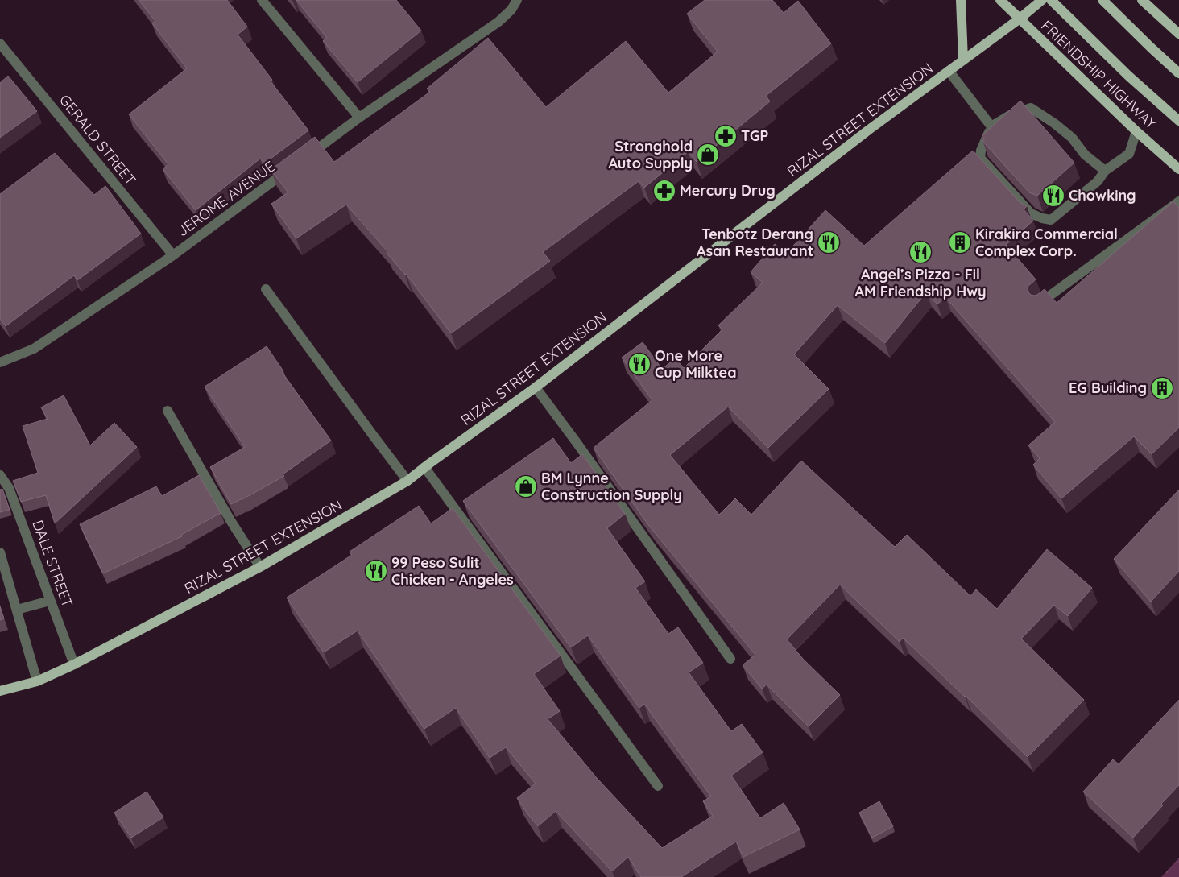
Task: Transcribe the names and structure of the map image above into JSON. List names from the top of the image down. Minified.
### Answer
{"streets":{"main road":["FRIENDSHIP HIGHWAY","RIZAL STREET EXTENSION"],"street":["GERALD STREET","JEROME AVENUE","DALE STREET"]},"crossings":[["FRIENDSHIP HIGHWAY","RIZAL STREET EXTENSION"],["RIZAL STREET EXTENSION","DALE STREET"],["GERALD STREET","JEROME AVENUE"]],"places":{"pharmacy":["TGP","Mercury Drug"],"shop":["Stronghold Auto Supply","BM Lynne Construction Supply"],"restaurant":["Chowking","Tenbotz Derang Asan Restaurant","Angel’s Pizza - Fil AM Friendship Hwy","One More Cup Milktea","99 Peso Sulit Chicken - Angeles"],"building":["Kirakira Commercial Complex Corp.","EG Building"]}}
